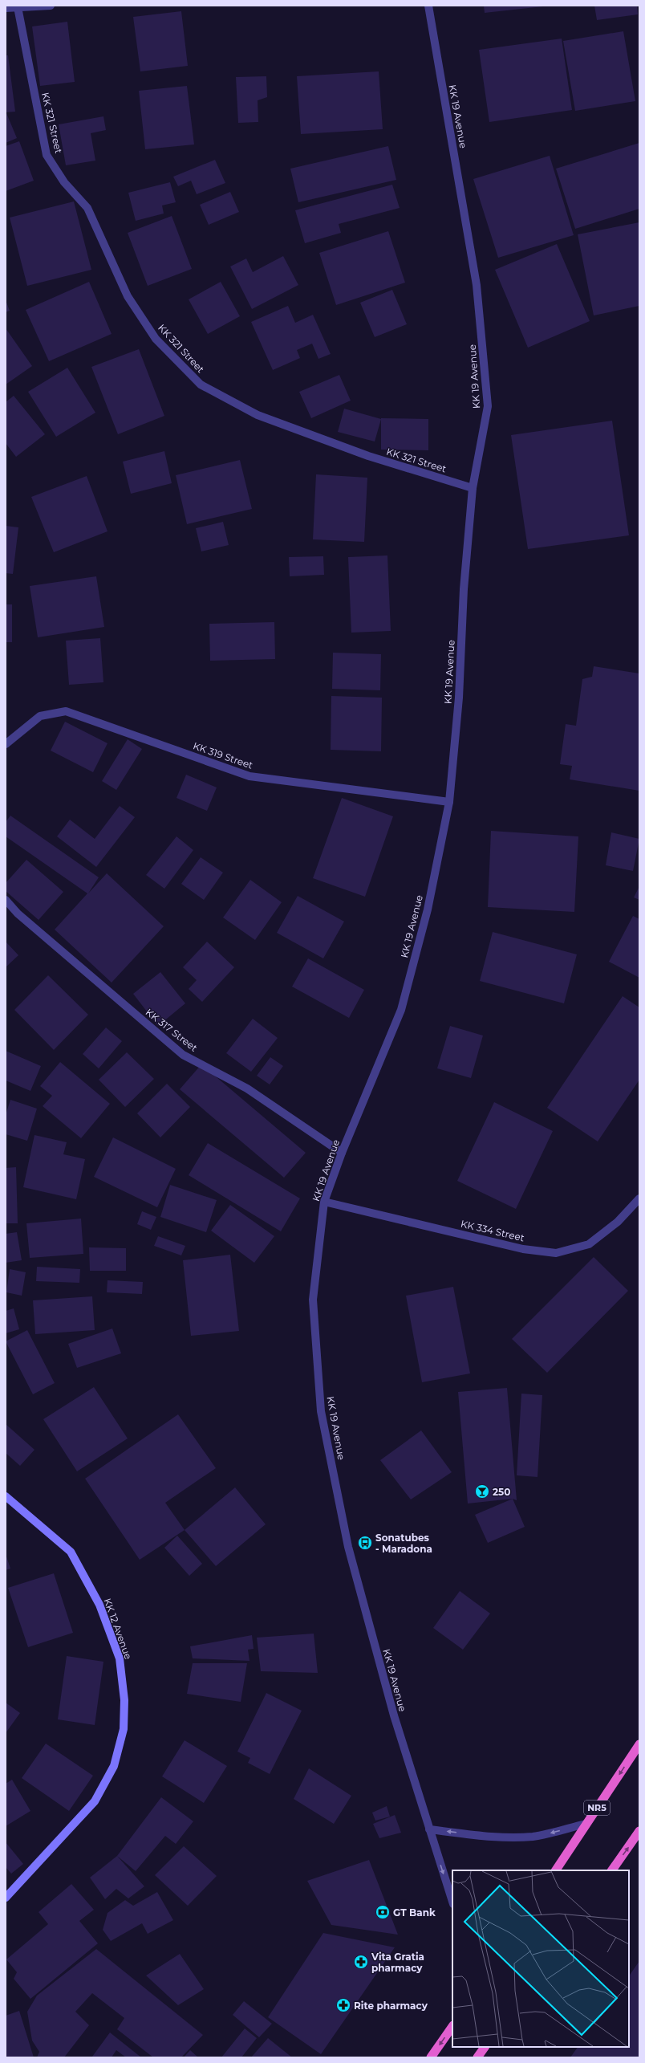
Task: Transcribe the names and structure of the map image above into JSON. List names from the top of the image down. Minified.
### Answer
{"streets":{"highway":["NR5"],"main road":["KK 12 Avenue"],"street":["KK 19 Avenue","KK 321 Street","KK 319 Street","KK 317 Street","KK 334 Street"]},"crossings":[["KK 19 Avenue","KK 321 Street"],["KK 19 Avenue","KK 319 Street"],["KK 19 Avenue","KK 317 Street"],["KK 19 Avenue","KK 334 Street"]],"places":{"bar":["250"],"bus stop":["Sonatubes - Maradona"],"bank":["GT Bank"],"pharmacy":["Vita Gratia pharmacy","Rite pharmacy"]}}
